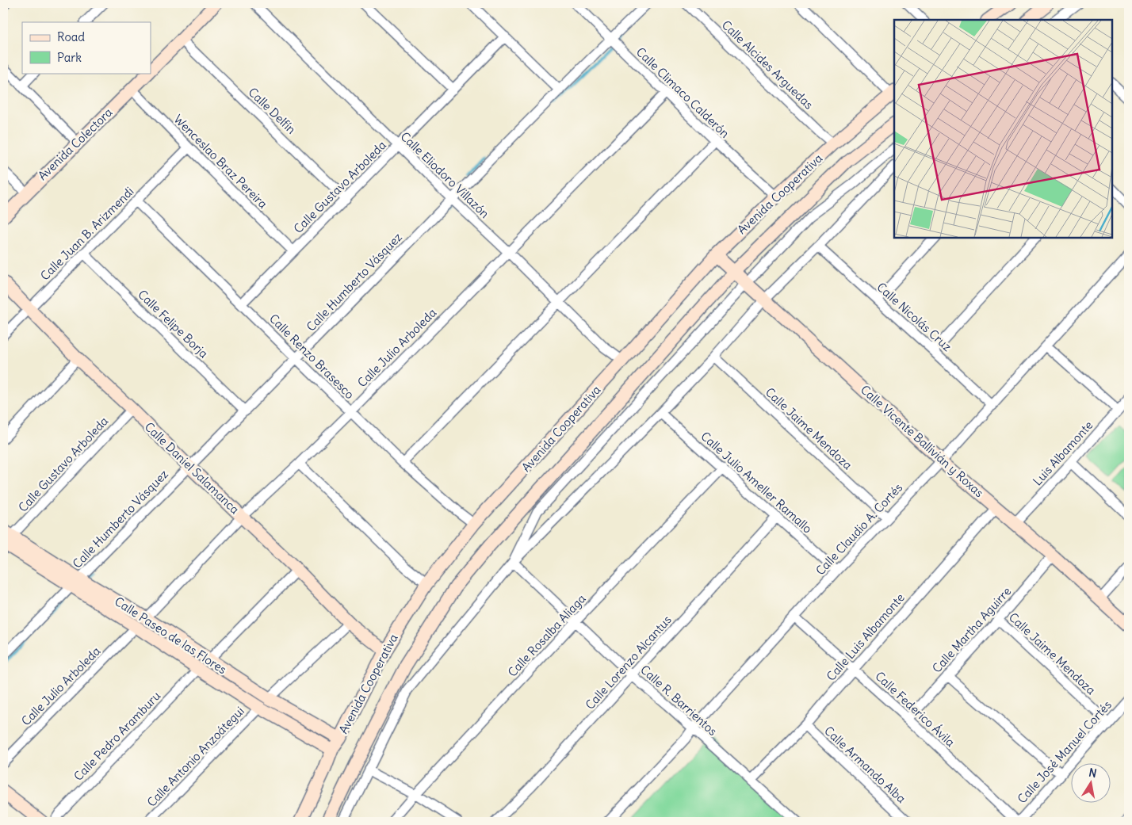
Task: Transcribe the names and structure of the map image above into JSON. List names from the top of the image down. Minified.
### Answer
{"streets":{"street":["Calle Alcides Arguedas","Calle Climaco Calderón","Calle Delfín","Avenida Colectora","Wenceslao Braz Pereira","Calle Eliodoro Villazón","Calle Gustavo Arboleda","Avenida Cooperativa","Calle Juan B. Arizmendi","Calle Humberto Vásquez","Calle Nicolás Cruz","Calle Felipe Borja","Calle Julio Arboleda","Calle Renzo Brasesco","Calle Jaime Mendoza","Calle Vicente Ballivián y Roxas","Luis Albamonte","Calle Daniel Salamanca","Calle Julio Ameller Ramallo","Calle Claudio A. Cortés","Calle Martha Aguirre","Calle Paseo de las Flores","Calle Rosalba Aliaga","Calle Luis Albamonte","Calle Lorenzo Alcantus","Calle R. Barrientos","Calle Federico Ávila","Calle Pedro Aramburu","Calle José Manuel Cortés","Calle Antonio Anzoátegui","Calle Armando Alba"]},"crossings":[["Calle Alcides Arguedas","Avenida Cooperativa"],["Calle Climaco Calderón","Avenida Cooperativa"],["Calle Climaco Calderón","Calle Humberto Vásquez"],["Calle Climaco Calderón","Calle Julio Arboleda"],["Calle Delfín","Avenida Colectora"],["Calle Delfín","Calle Gustavo Arboleda"],["Avenida Colectora","Wenceslao Braz Pereira"],["Wenceslao Braz Pereira","Calle Gustavo Arboleda"],["Wenceslao Braz Pereira","Calle Juan B. Arizmendi"],["Calle Eliodoro Villazón","Calle Gustavo Arboleda"],["Calle Eliodoro Villazón","Avenida Cooperativa"],["Calle Eliodoro Villazón","Calle Humberto Vásquez"],["Calle Eliodoro Villazón","Calle Julio Arboleda"],["Calle Gustavo Arboleda","Calle Renzo Brasesco"],["Calle Gustavo Arboleda","Calle Daniel Salamanca"],["Calle Gustavo Arboleda","Calle Paseo de las Flores"],["Avenida Cooperativa","Calle Renzo Brasesco"],["Avenida Cooperativa","Calle Vicente Ballivián y Roxas"],["Avenida Cooperativa","Calle Daniel Salamanca"],["Avenida Cooperativa","Calle Paseo de las Flores"],["Calle Juan B. Arizmendi","Calle Felipe Borja"],["Calle Juan B. Arizmendi","Calle Renzo Brasesco"],["Calle Juan B. Arizmendi","Calle Daniel Salamanca"],["Calle Humberto Vásquez","Calle Felipe Borja"],["Calle Humberto Vásquez","Calle Renzo Brasesco"],["Calle Humberto Vásquez","Calle Daniel Salamanca"],["Calle Humberto Vásquez","Calle Paseo de las Flores"],["Calle Nicolás Cruz","Calle Claudio A. Cortés"],["Calle Julio Arboleda","Calle Renzo Brasesco"],["Calle Julio Arboleda","Calle Daniel Salamanca"],["Calle Julio Arboleda","Calle Paseo de las Flores"],["Calle Jaime Mendoza","Calle Claudio A. Cortés"],["Calle Jaime Mendoza","Calle Martha Aguirre"],["Calle Jaime Mendoza","Calle José Manuel Cortés"],["Calle Vicente Ballivián y Roxas","Luis Albamonte"],["Calle Vicente Ballivián y Roxas","Calle Claudio A. Cortés"],["Calle Vicente Ballivián y Roxas","Calle Martha Aguirre"],["Calle Vicente Ballivián y Roxas","Calle Luis Albamonte"],["Calle Julio Ameller Ramallo","Calle Claudio A. Cortés"],["Calle Julio Ameller Ramallo","Calle Rosalba Aliaga"],["Calle Julio Ameller Ramallo","Calle Lorenzo Alcantus"],["Calle Claudio A. Cortés","Calle R. Barrientos"],["Calle Claudio A. Cortés","Calle Federico Ávila"],["Calle Martha Aguirre","Calle Federico Ávila"],["Calle Paseo de las Flores","Calle Pedro Aramburu"],["Calle Paseo de las Flores","Calle Antonio Anzoátegui"],["Calle Rosalba Aliaga","Calle R. Barrientos"],["Calle Luis Albamonte","Calle R. Barrientos"],["Calle Luis Albamonte","Calle Federico Ávila"],["Calle Luis Albamonte","Calle Armando Alba"],["Calle Lorenzo Alcantus","Calle R. Barrientos"],["Calle Federico Ávila","Calle José Manuel Cortés"]],"legend":["Road","Park"],"north":"top"}
